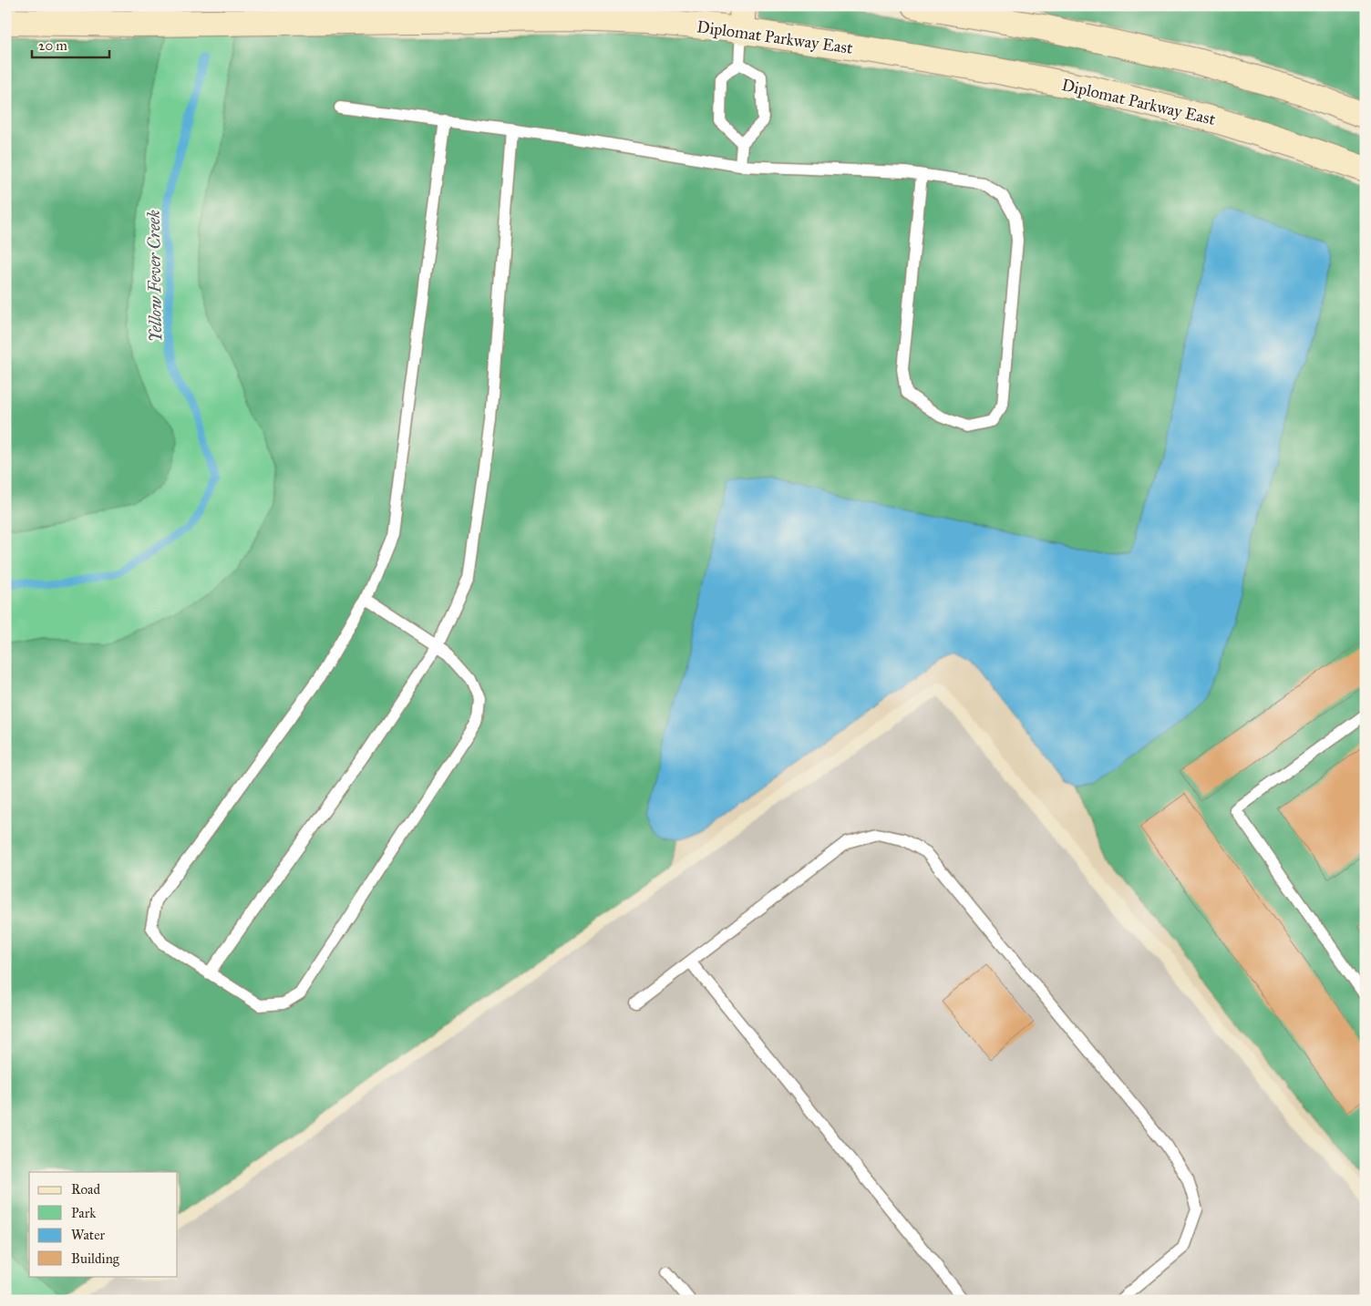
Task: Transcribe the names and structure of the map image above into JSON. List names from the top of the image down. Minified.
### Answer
{"streets":{"main road":["Diplomat Parkway East"]},"water":["Yellow Fever Creek"],"legend":["Road","Park","Water","Building"],"scale_bar":"20 m"}
